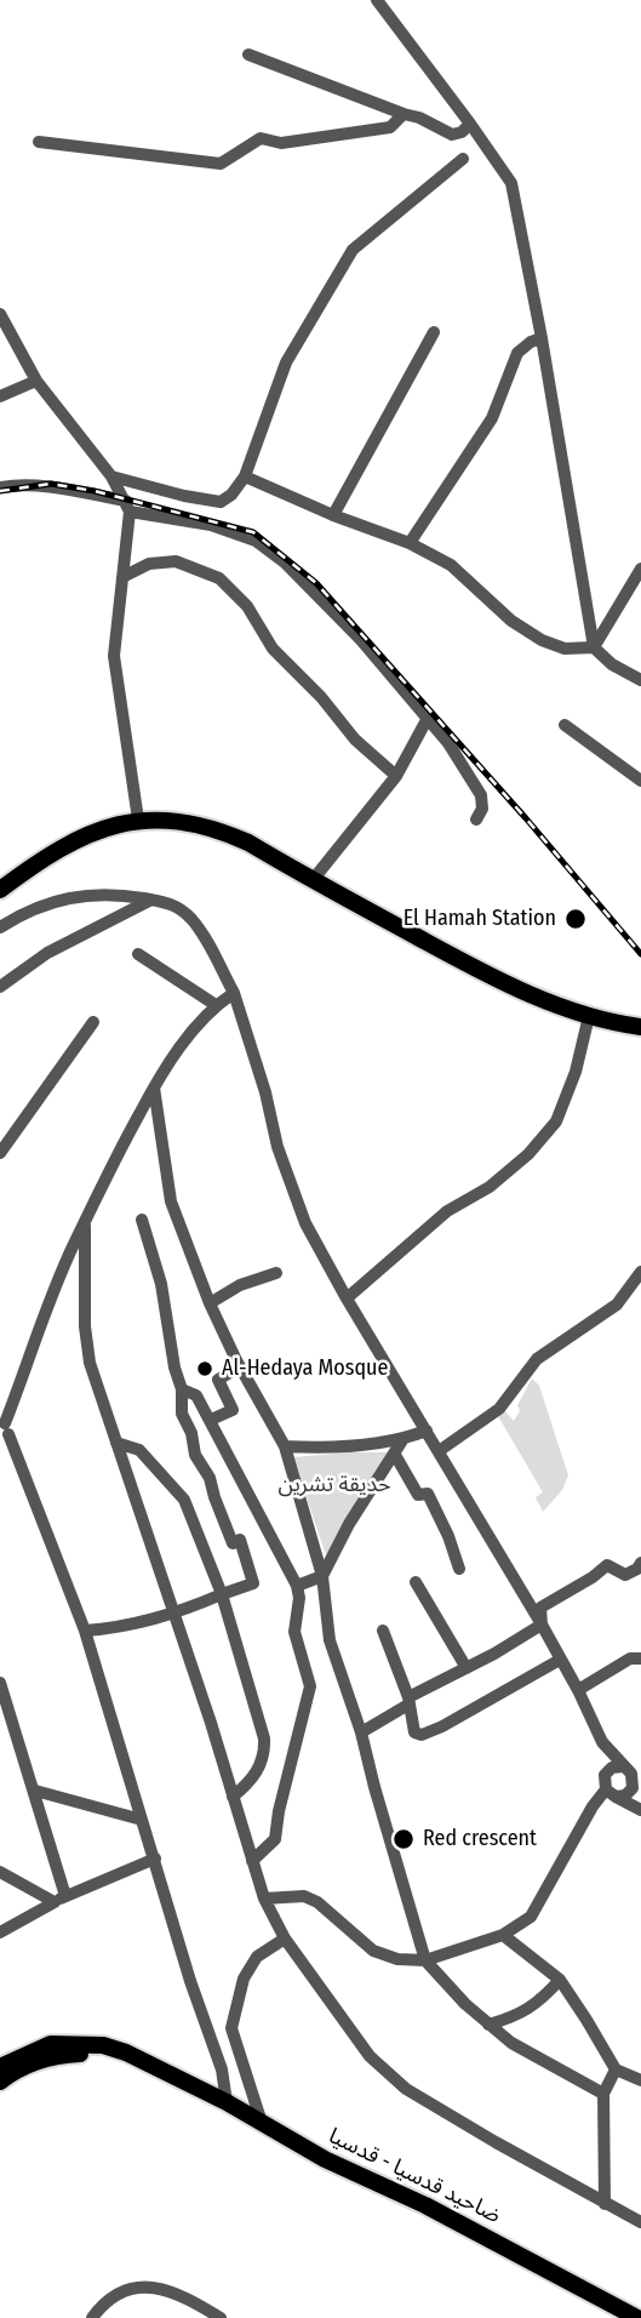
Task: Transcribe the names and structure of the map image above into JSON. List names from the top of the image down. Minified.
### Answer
{"streets":{"main road":["ضاحيد قدسيا - قدسيا"]},"parks":["حديقة تشرين"],"places":["El Hamah Station","Al-Hedaya Mosque","Red crescent"]}
